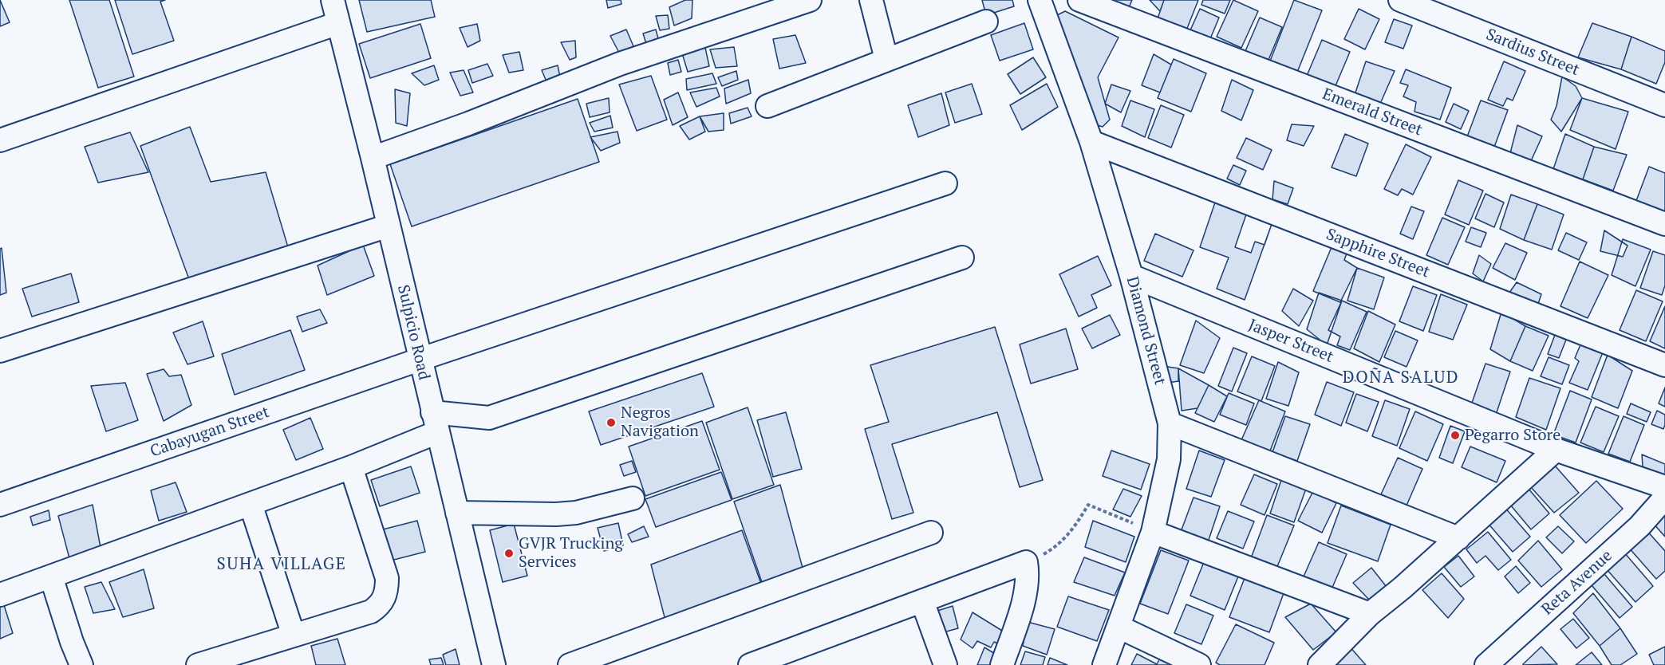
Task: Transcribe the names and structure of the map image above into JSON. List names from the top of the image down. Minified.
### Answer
{"streets":{"street":["Sardius Street","Emerald Street","Sapphire Street","Diamond Street","Sulpicio Road","Jasper Street","Cabayugan Street","Reta Avenue"]},"crossings":[["Sapphire Street","Diamond Street"],["Diamond Street","Jasper Street"],["Sulpicio Road","Cabayugan Street"]],"districts":["DOÑA SALUD","SUHA VILLAGE"],"places":["Negros Navigation","Pegarro Store","GVJR Trucking Services"]}
